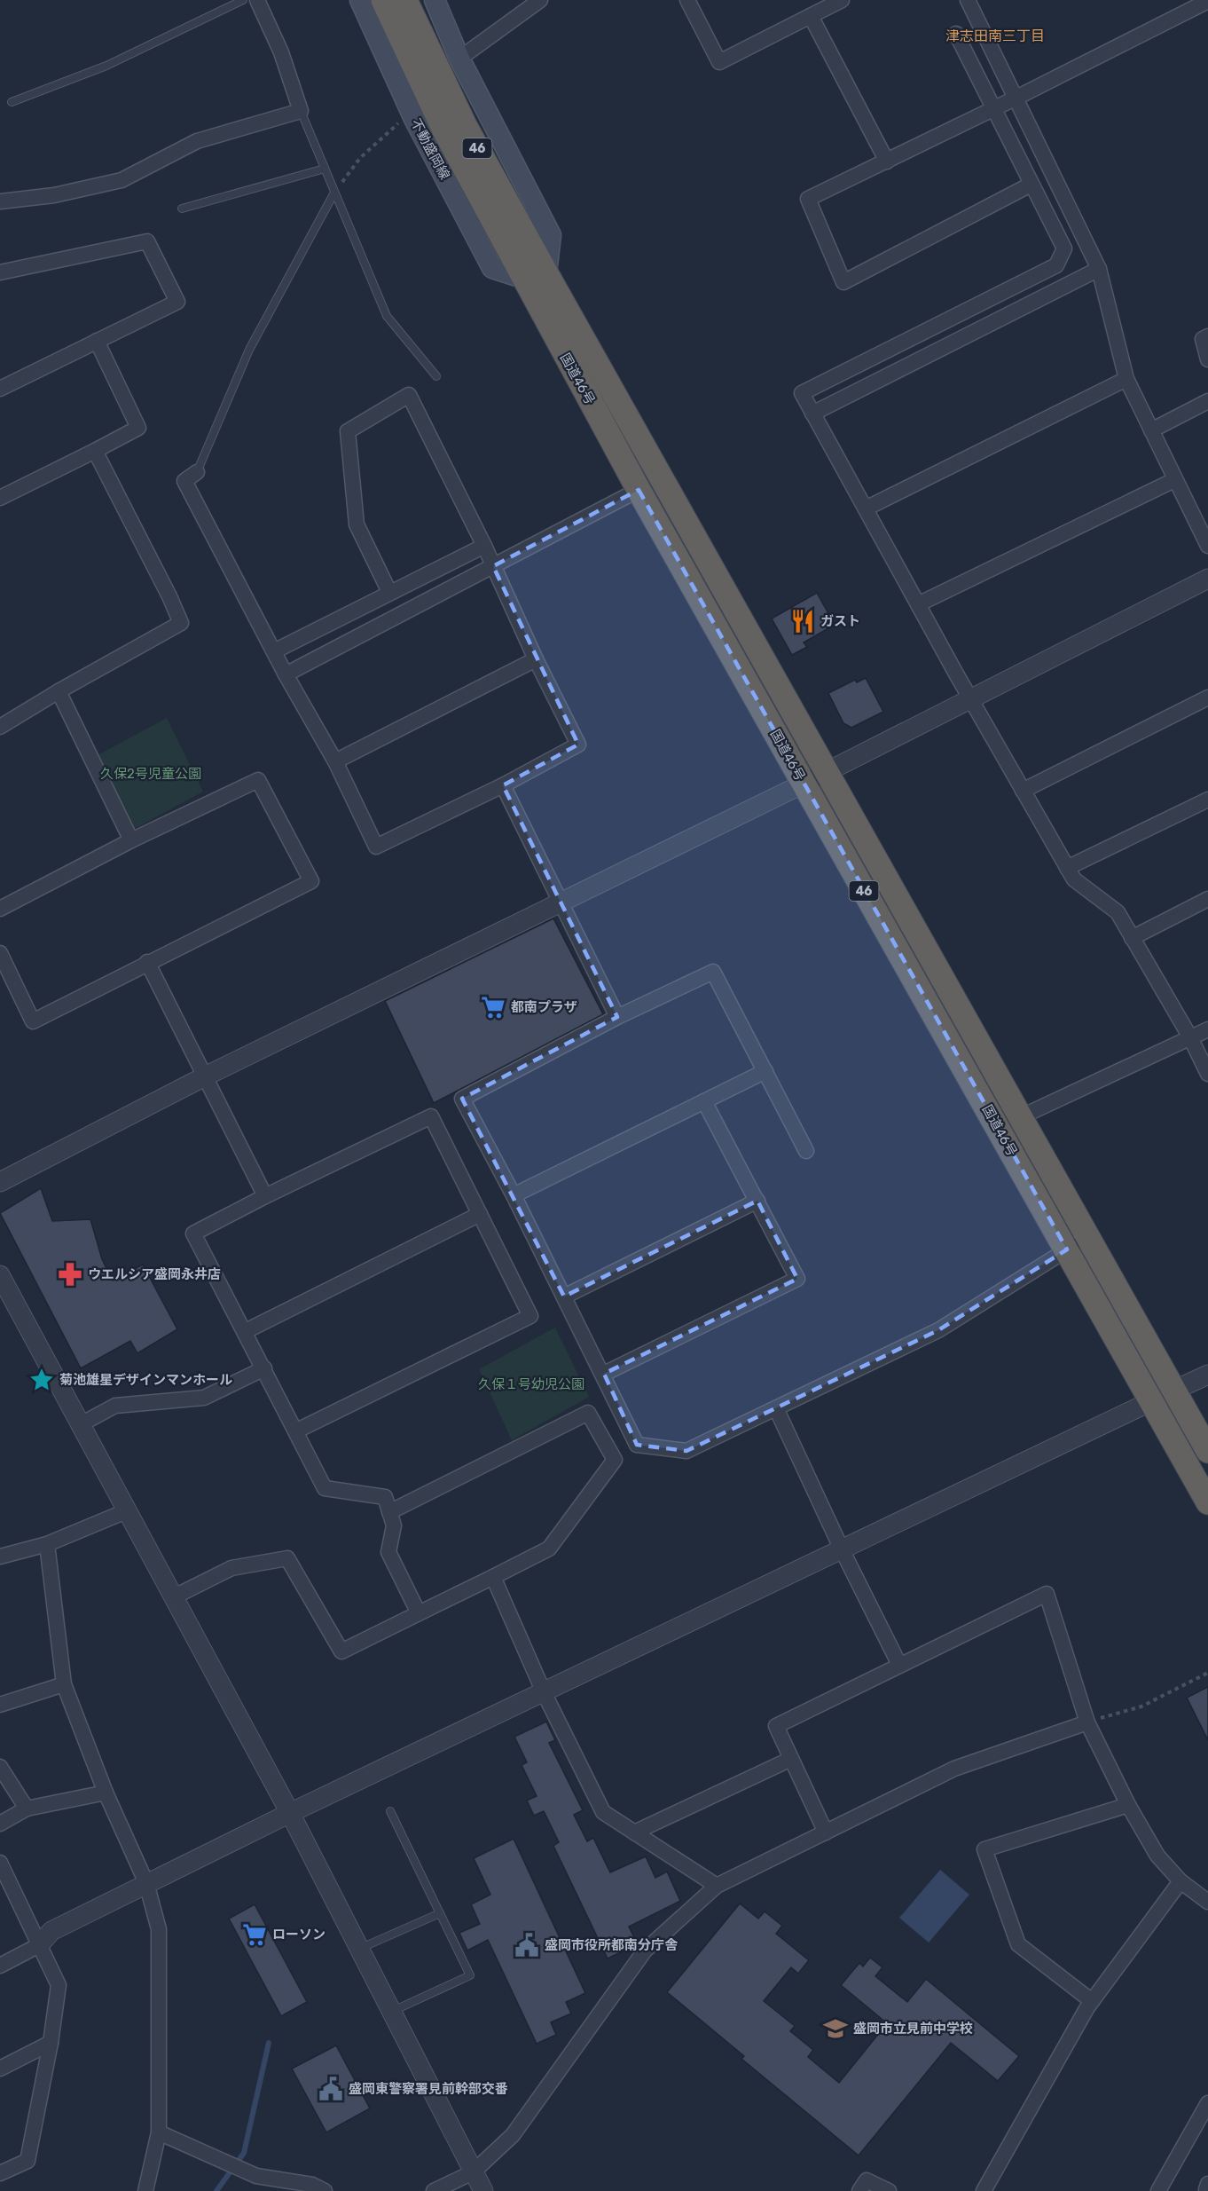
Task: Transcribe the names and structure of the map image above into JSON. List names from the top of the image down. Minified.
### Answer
{"streets":{"highway":["46","国道46号"],"main road":["不動盛岡線"]},"crossings":[["不動盛岡線","国道46号"]],"districts":["津志田南三丁目"],"parks":["久保2号児童公園","久保１号幼児公園"],"places":{"restaurant":["ガスト"],"supermarket":["都南プラザ","ローソン"],"pharmacy":["ウエルシア盛岡永井店"],"place":["菊池雄星デザインマンホール"],"public building":["盛岡市役所都南分庁舎","盛岡東警察署見前幹部交番"],"school or university":["盛岡市立見前中学校"]}}
